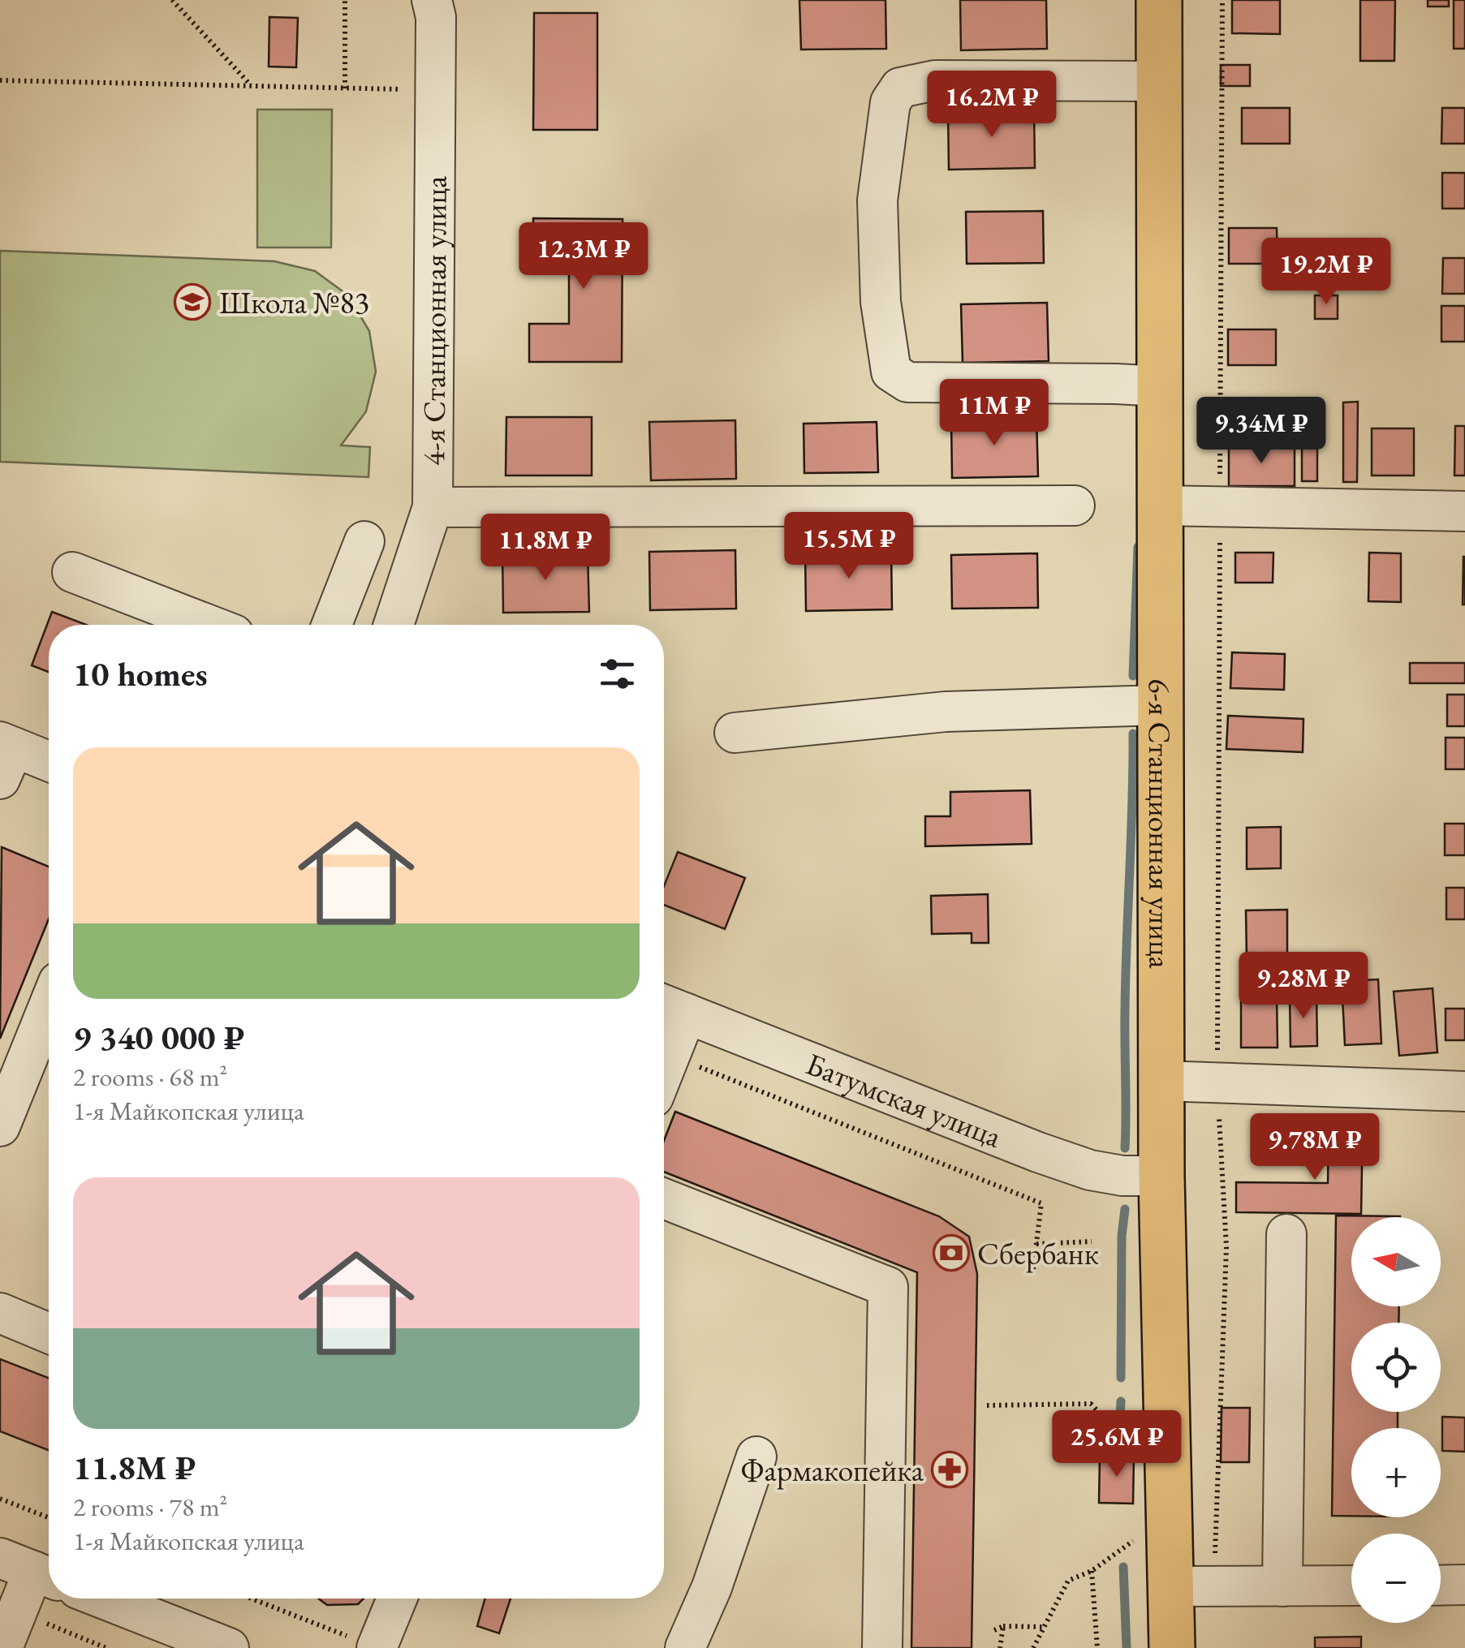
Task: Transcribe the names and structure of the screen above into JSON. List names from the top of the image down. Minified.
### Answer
{"streets":{"main road":["6-я Станционная улица"],"street":["4-я Станционная улица","Батумская улица"]},"crossings":[["6-я Станционная улица","Батумская улица"]],"places":{"school or university":["Школа №83"],"bank":["Сбербанк"],"pharmacy":["Фармакопейка"]},"north":"left","page":{"price":["16.2M ₽","12.3M ₽","19.2M ₽","11M ₽","9.34M ₽","15.5M ₽","11.8M ₽","9.28M ₽","9.78M ₽","25.6M ₽"],"heading":"10 homes","list":[{"name":"9 340 000 ₽","note":"2 rooms · 68 m² · 1-я Майкопская улица"},{"name":"11.8M ₽","note":"2 rooms · 78 m² · 1-я Майкопская улица"}],"map_buttons":["+","−"]}}
